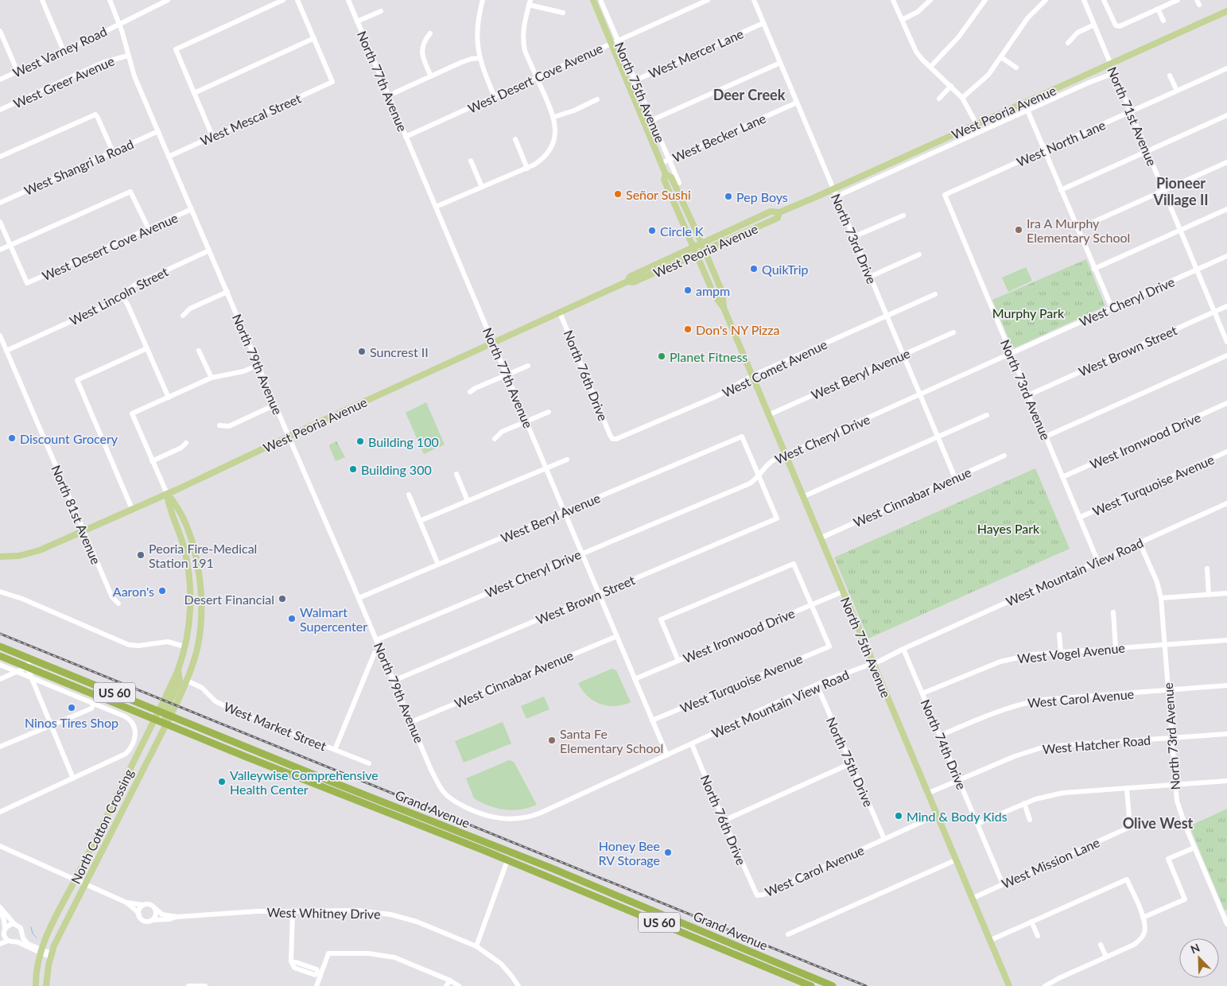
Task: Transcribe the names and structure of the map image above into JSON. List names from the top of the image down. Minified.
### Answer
{"streets":{"highway":["US 60","Grand Avenue"],"main road":["North 75th Avenue","West Peoria Avenue","North Cotton Crossing"],"street":["West Varney Road","West Mercer Lane","West Desert Cove Avenue","North 77th Avenue","West Greer Avenue","North 71st Avenue","West Mescal Street","West Becker Lane","West North Lane","West Shangri la Road","North 73rd Drive","West Lincoln Street","West Cheryl Drive","West Brown Street","North 79th Avenue","West Comet Avenue","West Beryl Avenue","North 76th Drive","North 73rd Avenue","West Ironwood Drive","West Turquoise Avenue","West Cinnabar Avenue","North 81st Avenue","West Mountain View Road","West Vogel Avenue","West Carol Avenue","West Market Street","North 74th Drive","West Hatcher Road","North 75th Drive","West Mission Lane","West Whitney Drive"]},"crossings":[["West Varney Road","North 79th Avenue"],["West Mercer Lane","North 75th Avenue"],["West Mercer Lane","North 73rd Drive"],["West Desert Cove Avenue","North 77th Avenue"],["West Desert Cove Avenue","North 75th Avenue"],["West Desert Cove Avenue","North 79th Avenue"],["North 77th Avenue","West Peoria Avenue"],["North 77th Avenue","West Cheryl Drive"],["North 77th Avenue","West Brown Street"],["North 77th Avenue","West Beryl Avenue"],["North 77th Avenue","West Ironwood Drive"],["North 77th Avenue","West Turquoise Avenue"],["North 77th Avenue","West Cinnabar Avenue"],["North 77th Avenue","West Mountain View Road"],["West Greer Avenue","North 79th Avenue"],["North 75th Avenue","West Peoria Avenue"],["North 75th Avenue","West Becker Lane"],["North 75th Avenue","West Cheryl Drive"],["North 75th Avenue","West Comet Avenue"],["North 75th Avenue","West Beryl Avenue"],["North 75th Avenue","West Ironwood Drive"],["North 75th Avenue","West Cinnabar Avenue"],["North 75th Avenue","West Mountain View Road"],["North 75th Avenue","West Carol Avenue"],["North 75th Avenue","West Hatcher Road"],["North 75th Avenue","West Mission Lane"],["West Peoria Avenue","North 71st Avenue"],["West Peoria Avenue","North 73rd Drive"],["West Peoria Avenue","North 79th Avenue"],["West Peoria Avenue","North 76th Drive"],["West Peoria Avenue","North 81st Avenue"],["West Peoria Avenue","North Cotton Crossing"],["North 71st Avenue","West North Lane"],["North 71st Avenue","West Cheryl Drive"],["North 71st Avenue","West Brown Street"],["West Mescal Street","North 79th Avenue"],["West Becker Lane","North 73rd Drive"],["West North Lane","North 73rd Avenue"],["West Shangri la Road","North 79th Avenue"],["North 73rd Drive","West Cheryl Drive"],["North 73rd Drive","West Comet Avenue"],["North 73rd Drive","West Beryl Avenue"],["North 73rd Drive","West Cinnabar Avenue"],["West Lincoln Street","North 79th Avenue"],["West Lincoln Street","North 81st Avenue"],["West Cheryl Drive","West Brown Street"],["West Cheryl Drive","North 79th Avenue"],["West Cheryl Drive","West Beryl Avenue"],["West Cheryl Drive","North 73rd Avenue"],["West Brown Street","North 79th Avenue"],["West Brown Street","West Beryl Avenue"],["West Brown Street","North 73rd Avenue"],["North 79th Avenue","West Beryl Avenue"],["North 79th Avenue","West Cinnabar Avenue"],["North 79th Avenue","West Mountain View Road"],["West Comet Avenue","North 76th Drive"],["North 76th Drive","West Mountain View Road"],["North 76th Drive","West Carol Avenue"],["North 73rd Avenue","West Ironwood Drive"],["North 73rd Avenue","West Turquoise Avenue"],["North 73rd Avenue","West Mountain View Road"],["North 73rd Avenue","West Vogel Avenue"],["North 73rd Avenue","West Carol Avenue"],["North 73rd Avenue","West Hatcher Road"],["West Ironwood Drive","West Turquoise Avenue"],["West Mountain View Road","North 74th Drive"],["West Mountain View Road","North 75th Drive"],["West Vogel Avenue","North 74th Drive"],["West Carol Avenue","North 74th Drive"],["West Carol Avenue","North 75th Drive"],["West Market Street","North Cotton Crossing"],["North 74th Drive","West Hatcher Road"],["North 74th Drive","West Mission Lane"],["Grand Avenue","North Cotton Crossing"],["North Cotton Crossing","West Whitney Drive"]],"districts":["Deer Creek","Pioneer Village II","Olive West"],"parks":["Murphy Park","Hayes Park"],"places":["Señor Sushi","Pep Boys","Ira A Murphy Elementary School","Circle K","QuikTrip","ampm","Don's NY Pizza","Suncrest II","Planet Fitness","Discount Grocery","Building 100","Building 300","Peoria Fire-Medical Station 191","Aaron's","Desert Financial","Walmart Supercenter","Ninos Tires Shop","Santa Fe Elementary School","Valleywise Comprehensive Health Center","Mind & Body Kids","Honey Bee RV Storage"],"north":"top left"}
